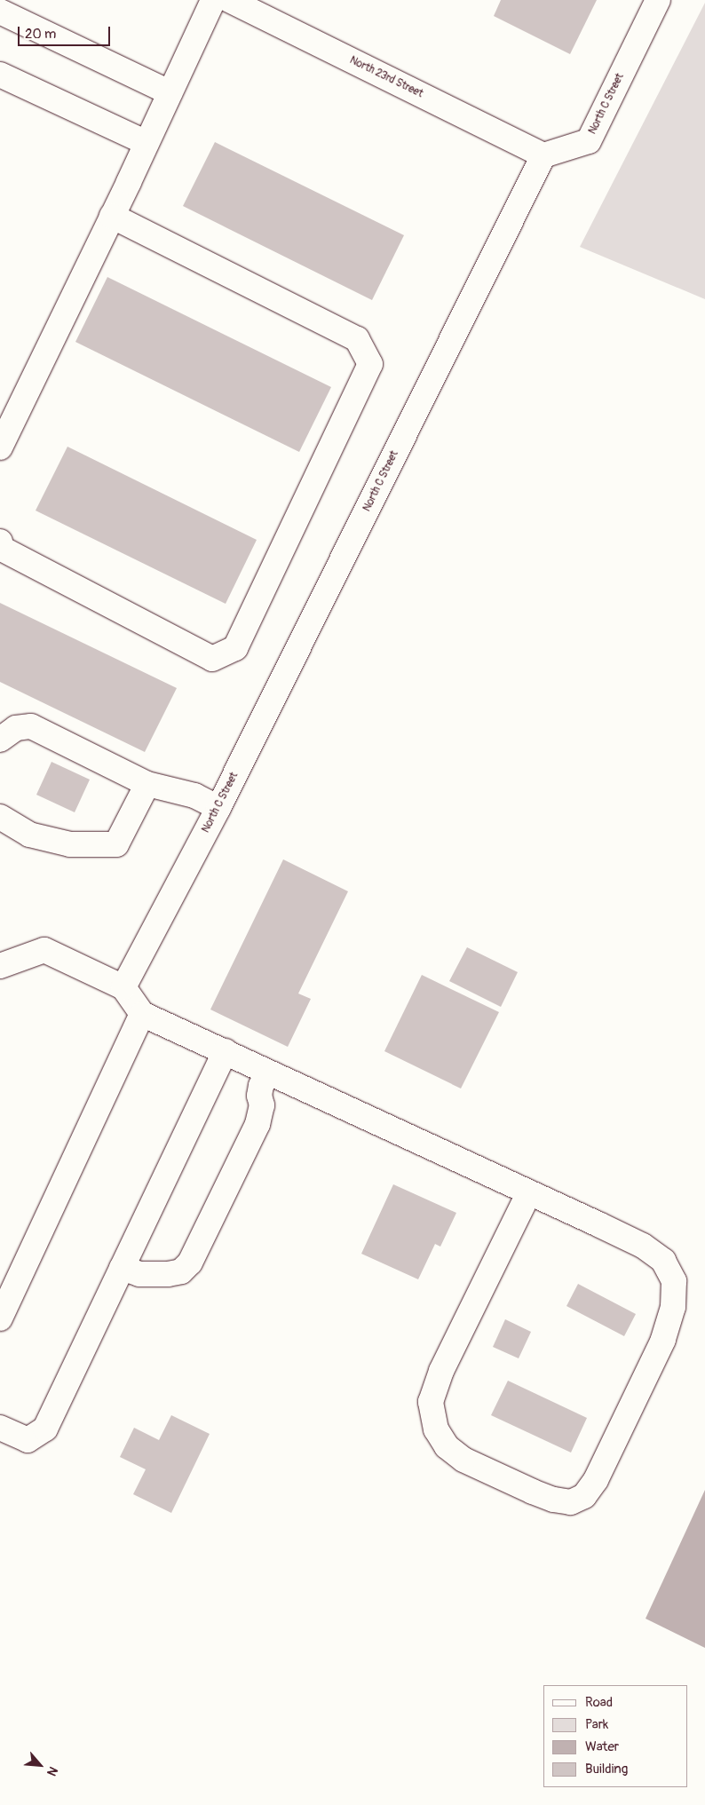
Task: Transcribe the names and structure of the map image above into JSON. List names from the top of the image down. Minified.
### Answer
{"streets":{"street":["North 23rd Street","North C Street"]},"crossings":[["North 23rd Street","North C Street"]],"legend":["Road","Park","Water","Building"],"scale_bar":"20 m","north":"bottom right"}
